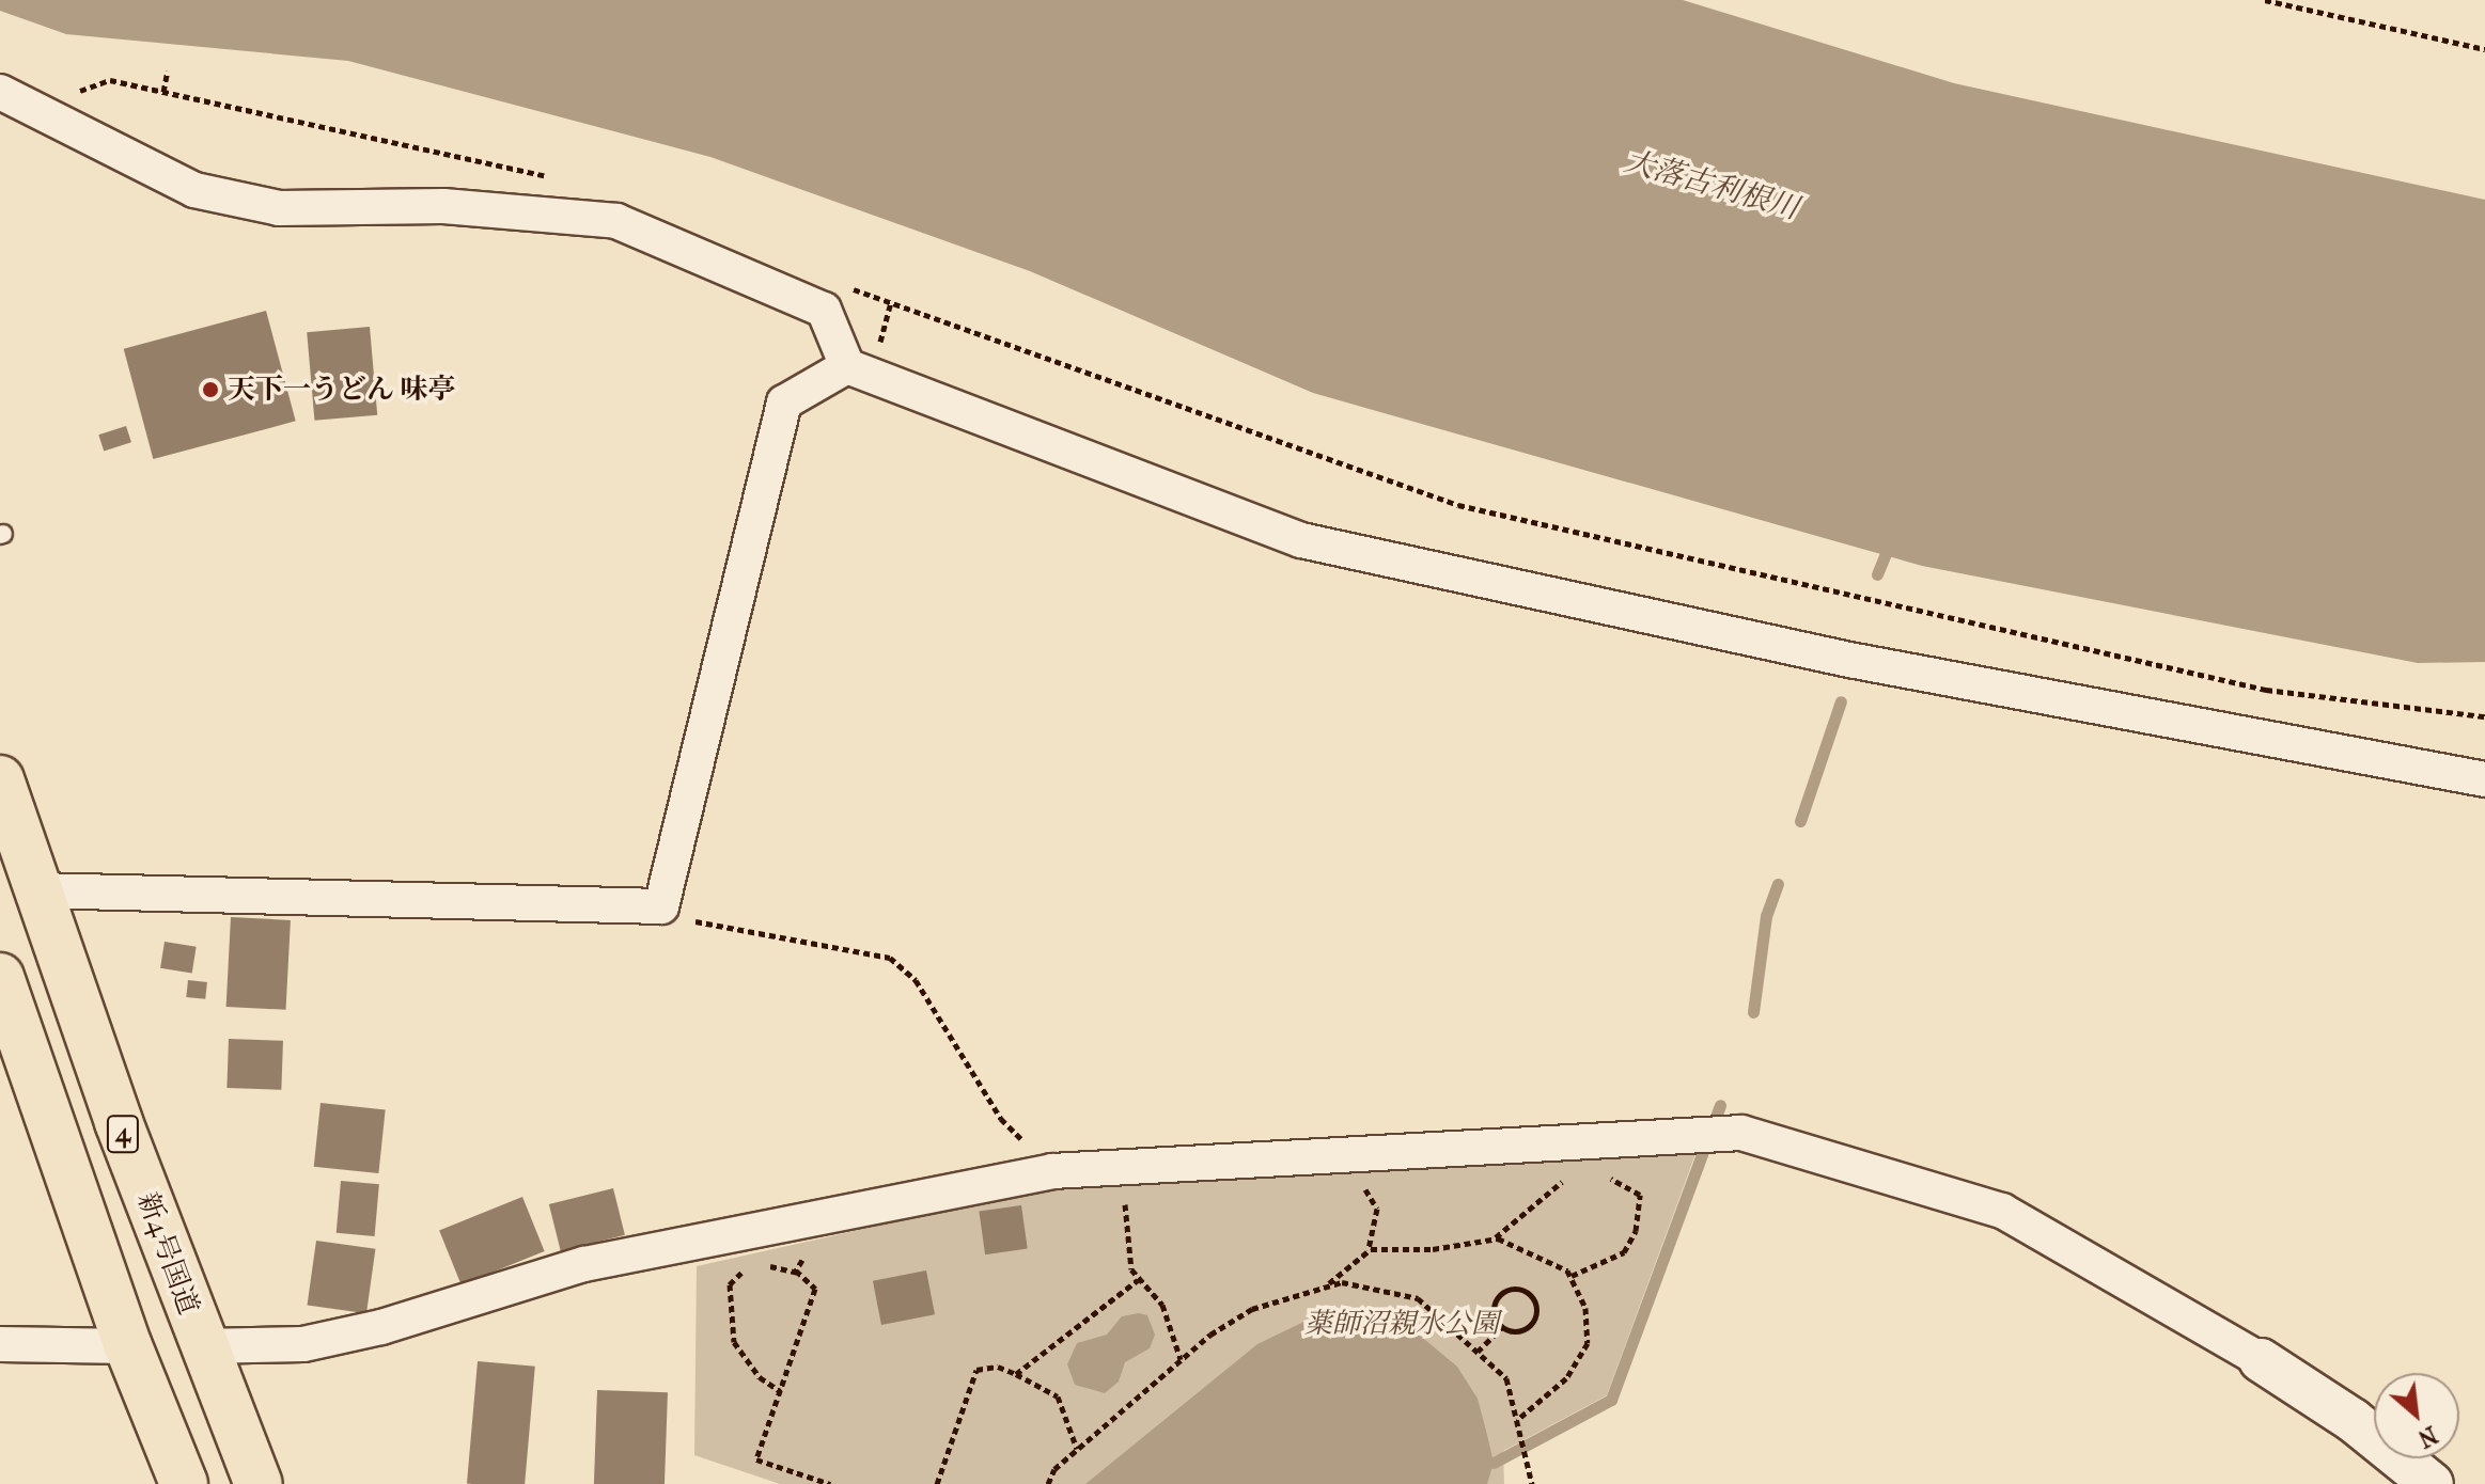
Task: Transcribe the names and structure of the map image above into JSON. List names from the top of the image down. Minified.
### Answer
{"streets":{"highway":["4","新4号国道"]},"water":["大落古利根川"],"parks":["薬師沼親水公園"],"places":["天下一うどん 味亭"],"north":"bottom right"}
